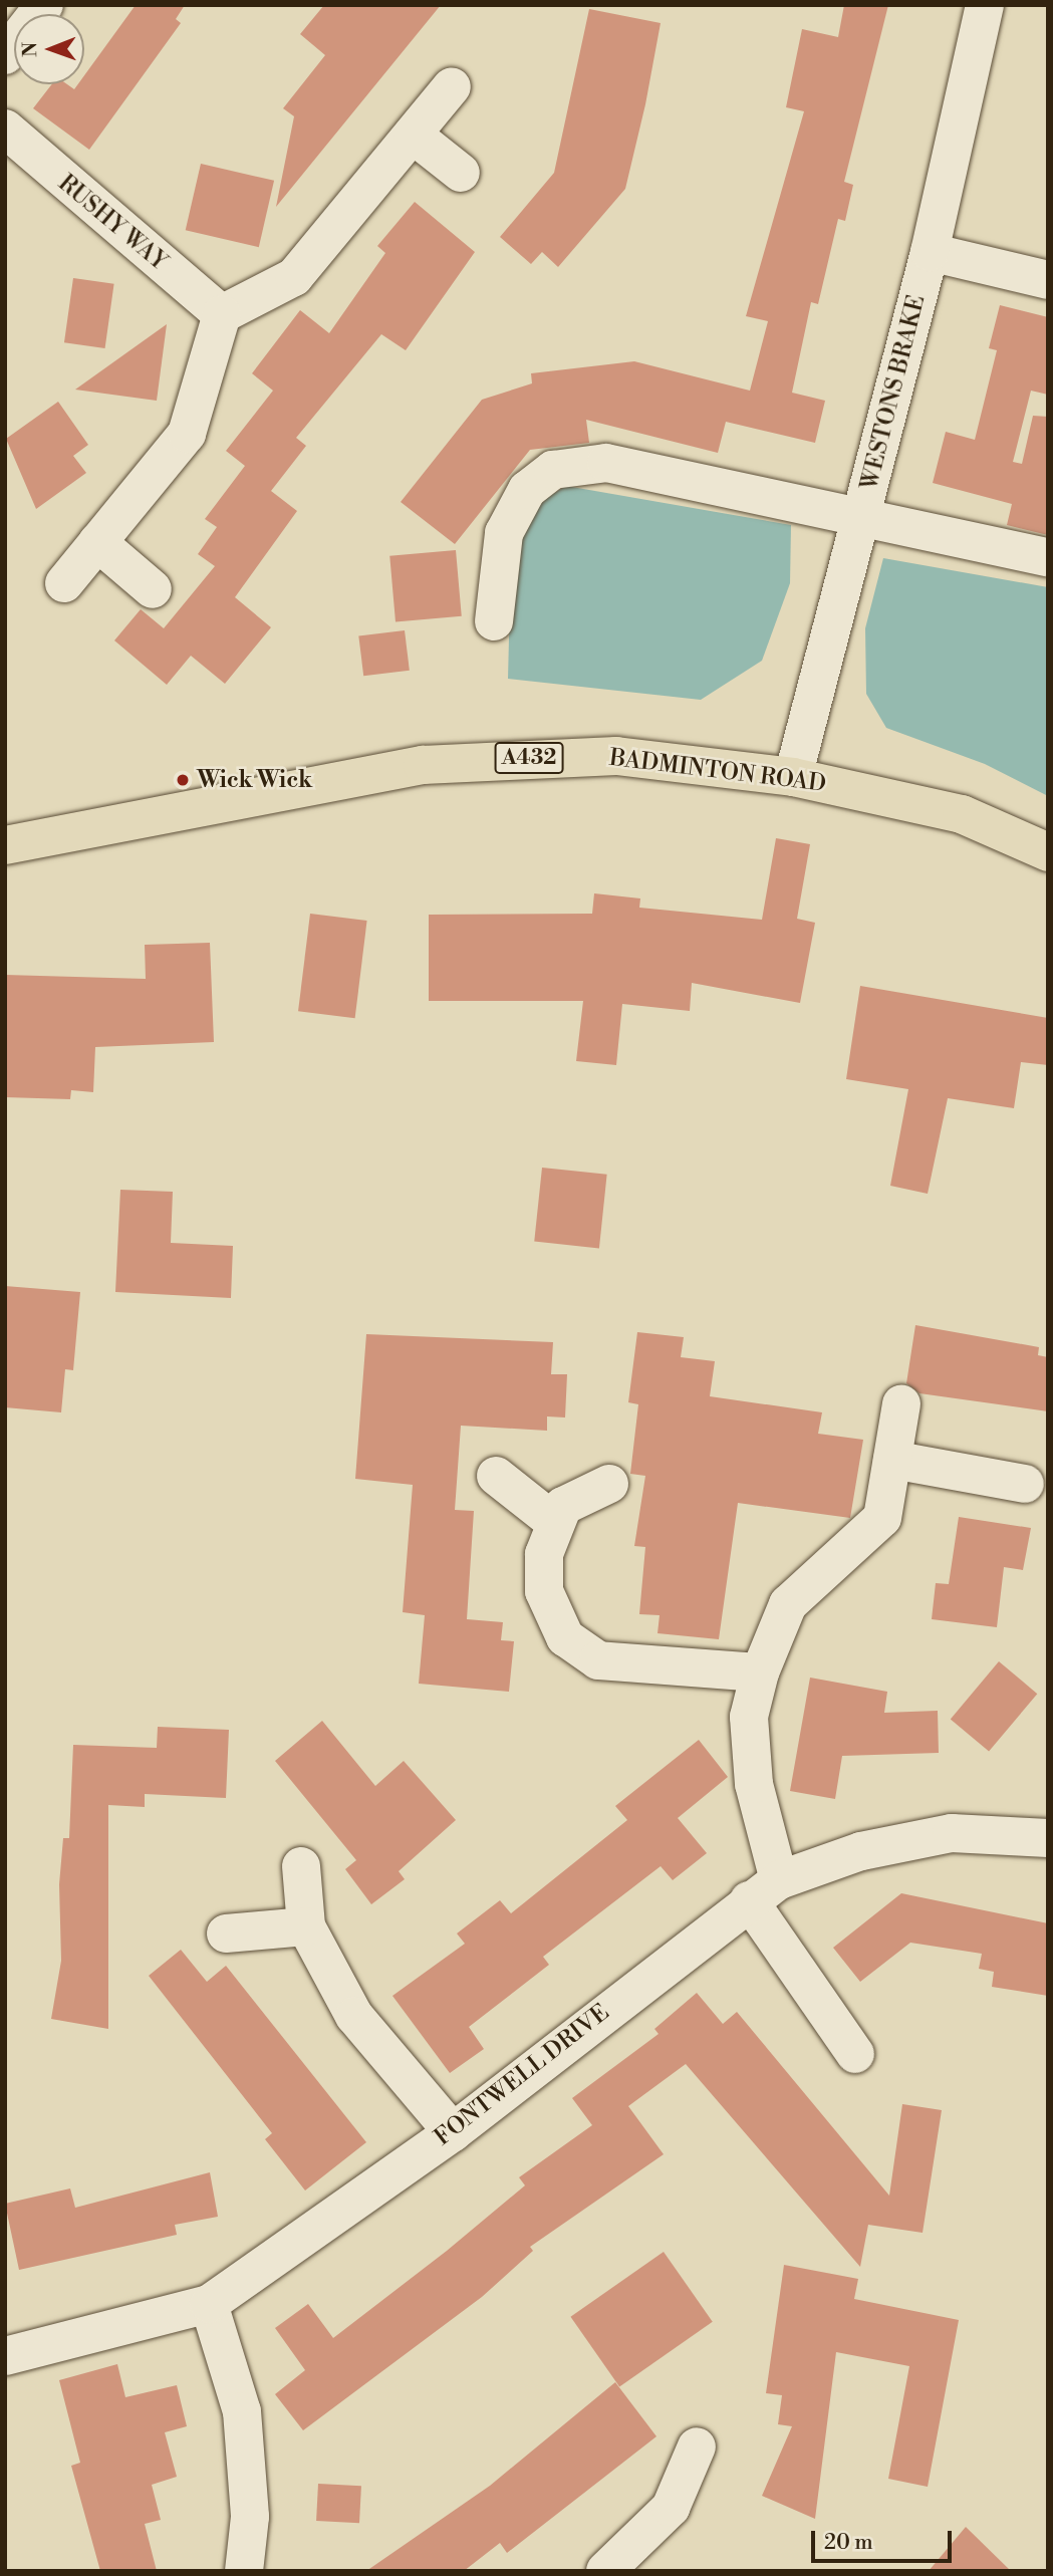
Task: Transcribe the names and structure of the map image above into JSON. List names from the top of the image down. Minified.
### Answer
{"streets":{"main road":["A432","BADMINTON ROAD"],"street":["RUSHY WAY","WESTONS BRAKE","FONTWELL DRIVE"]},"crossings":[["WESTONS BRAKE","BADMINTON ROAD"]],"places":["Wick Wick"],"scale_bar":"20 m","north":"left"}
